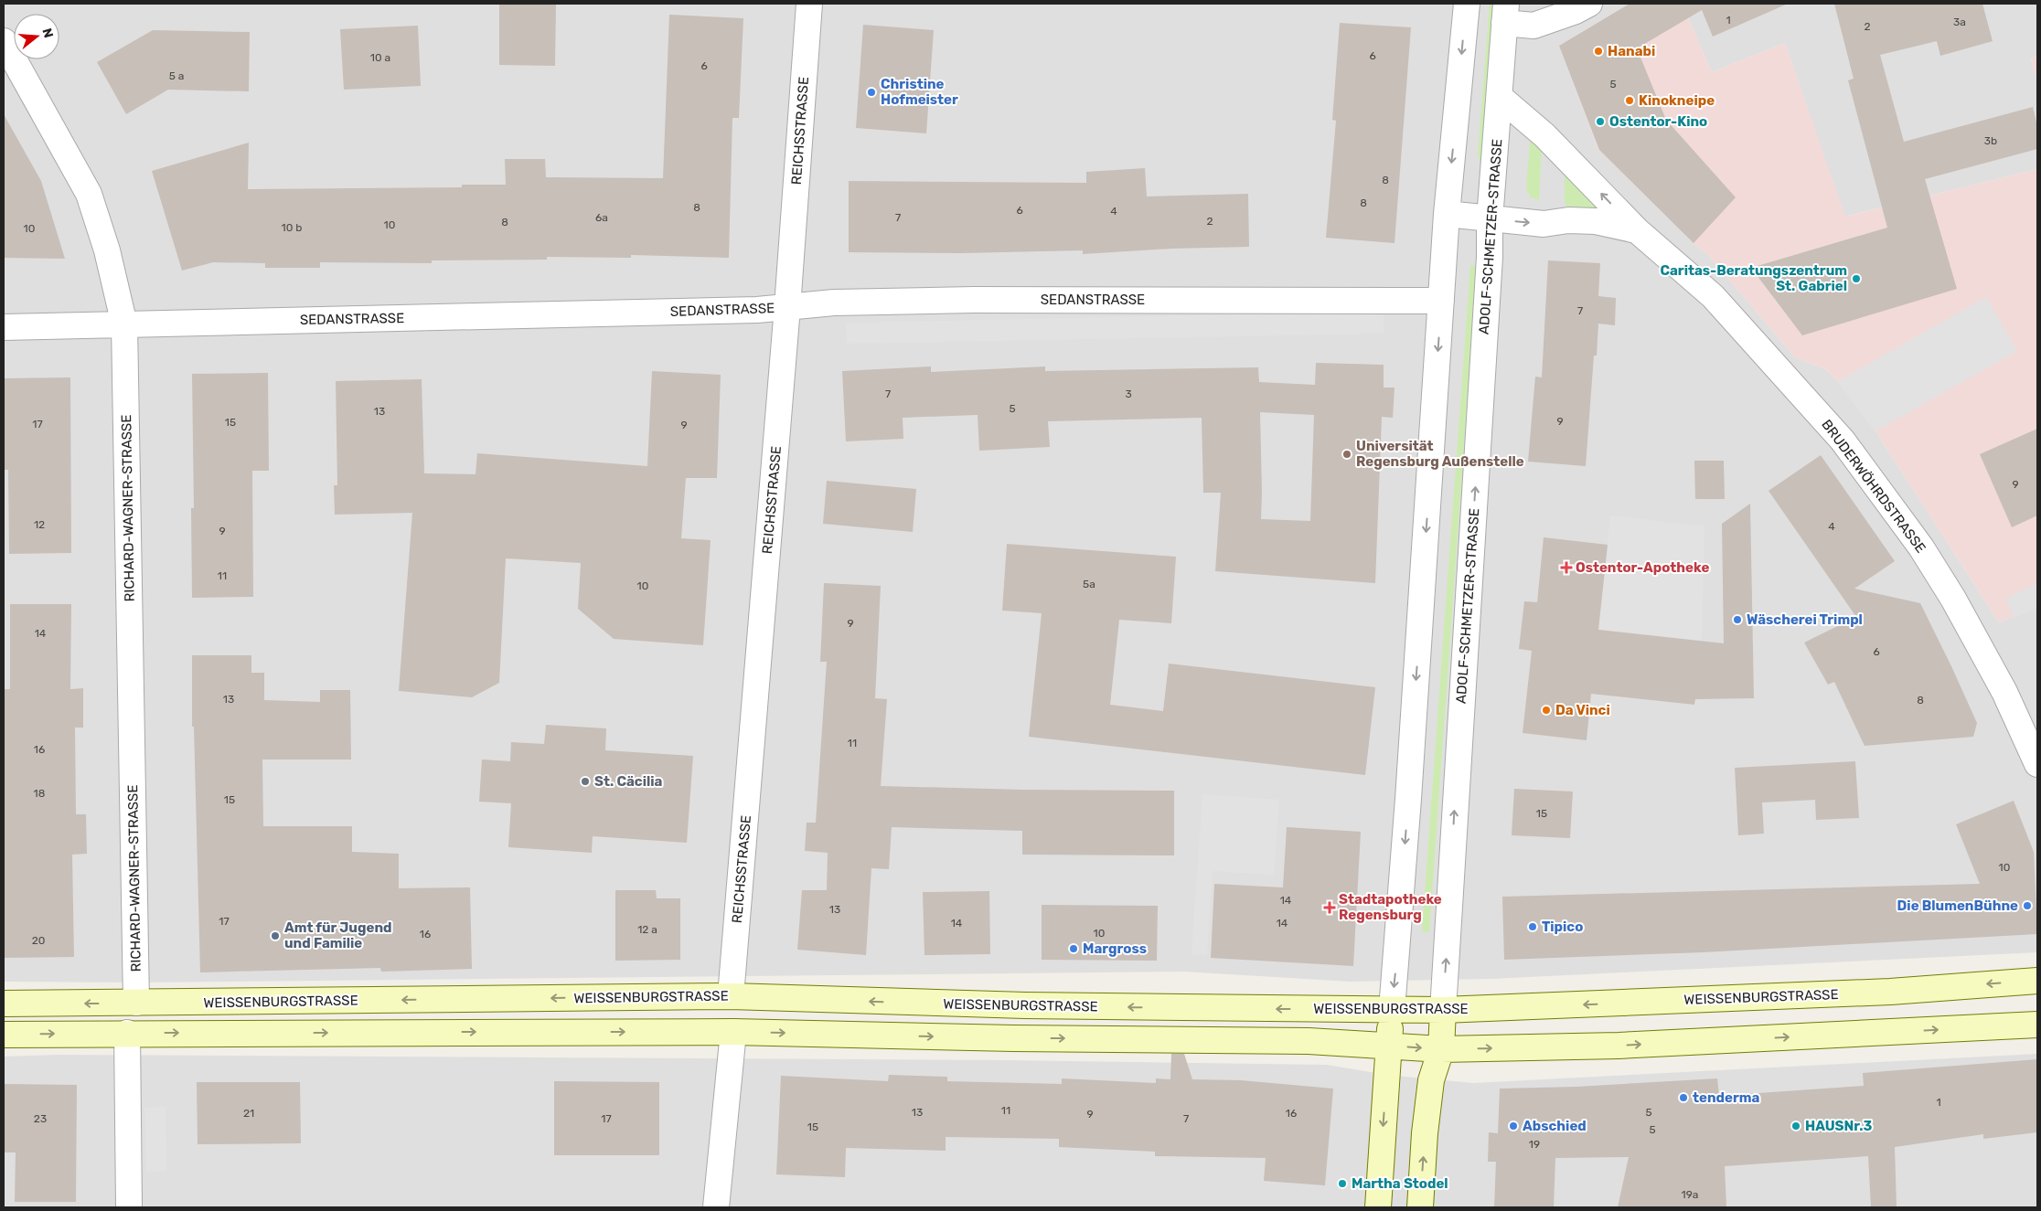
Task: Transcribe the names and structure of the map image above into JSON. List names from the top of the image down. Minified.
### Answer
{"streets":{"main road":["ADOLF-SCHMETZER-STRASSE","WEISSENBURGSTRASSE"],"street":["REICHSSTRASSE","SEDANSTRASSE","BRUDERWÖHRDSTRASSE","RICHARD-WAGNER-STRASSE"]},"crossings":[["REICHSSTRASSE","SEDANSTRASSE"],["REICHSSTRASSE","WEISSENBURGSTRASSE"],["ADOLF-SCHMETZER-STRASSE","BRUDERWÖHRDSTRASSE"],["ADOLF-SCHMETZER-STRASSE","WEISSENBURGSTRASSE"],["SEDANSTRASSE","RICHARD-WAGNER-STRASSE"],["RICHARD-WAGNER-STRASSE","WEISSENBURGSTRASSE"]],"places":{"other":["Hanabi","Christine Hofmeister","Kinokneipe","Ostentor-Kino","Caritas-Beratungszentrum St. Gabriel","Universität Regensburg Außenstelle","Wäscherei Trimpl","Da Vinci","St. Cäcilia","Die BlumenBühne","Tipico","Amt für Jugend und Familie","Margross","tenderma","Abschied","HAUSNr.3","Martha Stodel"],"health":["Ostentor-Apotheke","Stadtapotheke Regensburg"]},"house_numbers":["1","3a","2","6","10 a","6","5 a","5","3b","8","8","8","6","4","6a","7","2","8","10","10 b","10","7","7","3","5","13","9","15","17","9","9","12","4","9","11","5a","10","9","14","6","13","8","11","16","18","15","15","10","14","13","17","14","14","12 a","10","16","20","1","11","13","5","21","16","9","23","17","7","15","5","19","19a"],"north":"right"}
